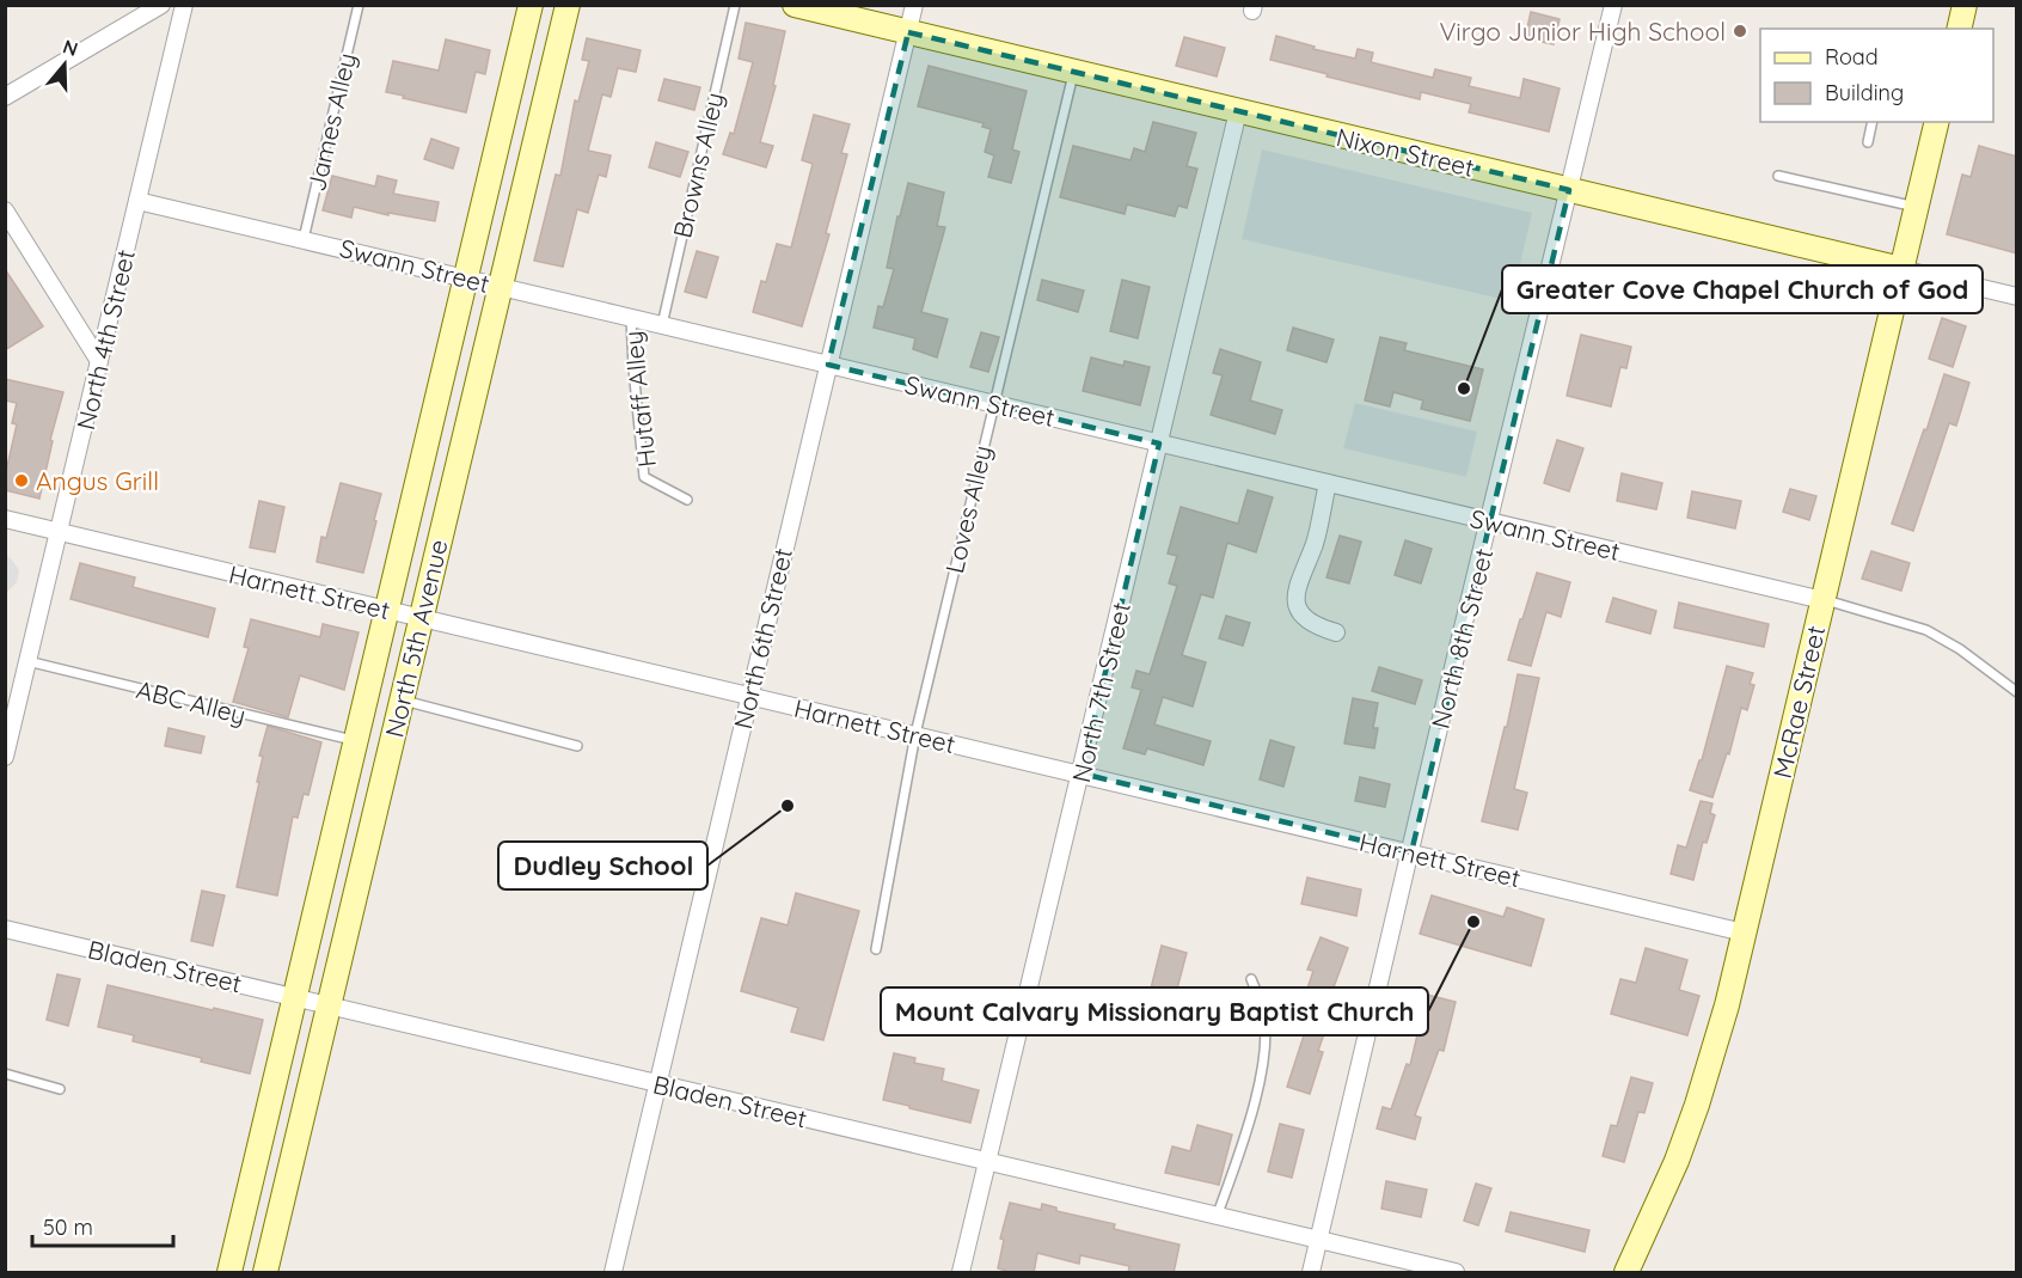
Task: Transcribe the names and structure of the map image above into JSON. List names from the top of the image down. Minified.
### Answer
{"streets":{"street":["Nixon Street","Swann Street","North 4th Street","Harnett Street","North 5th Avenue","North 6th Street","North 8th Street","North 7th Street","McRae Street","Bladen Street"],"lane":["James Alley","Browns Alley","Hutaff Alley","Loves Alley","ABC Alley"]},"crossings":[["James Alley","Swann Street"],["Nixon Street","Loves Alley"],["Nixon Street","North 6th Street"],["Nixon Street","North 8th Street"],["Nixon Street","North 7th Street"],["Nixon Street","McRae Street"],["Browns Alley","Swann Street"],["Swann Street","North 4th Street"],["Swann Street","Hutaff Alley"],["Swann Street","Loves Alley"],["Swann Street","North 5th Avenue"],["Swann Street","North 6th Street"],["Swann Street","North 8th Street"],["Swann Street","North 7th Street"],["Swann Street","McRae Street"],["North 4th Street","Harnett Street"],["North 4th Street","ABC Alley"],["Loves Alley","Harnett Street"],["Harnett Street","North 5th Avenue"],["Harnett Street","North 6th Street"],["Harnett Street","North 8th Street"],["Harnett Street","North 7th Street"],["Harnett Street","McRae Street"],["North 5th Avenue","ABC Alley"],["North 5th Avenue","Bladen Street"],["North 6th Street","Bladen Street"],["North 8th Street","Bladen Street"],["North 7th Street","Bladen Street"]],"places":["Virgo Junior High School","Greater Cove Chapel Church of God","Angus Grill","Dudley School","Mount Calvary Missionary Baptist Church"],"legend":["Road","Building"],"scale_bar":"50 m","north":"top"}
